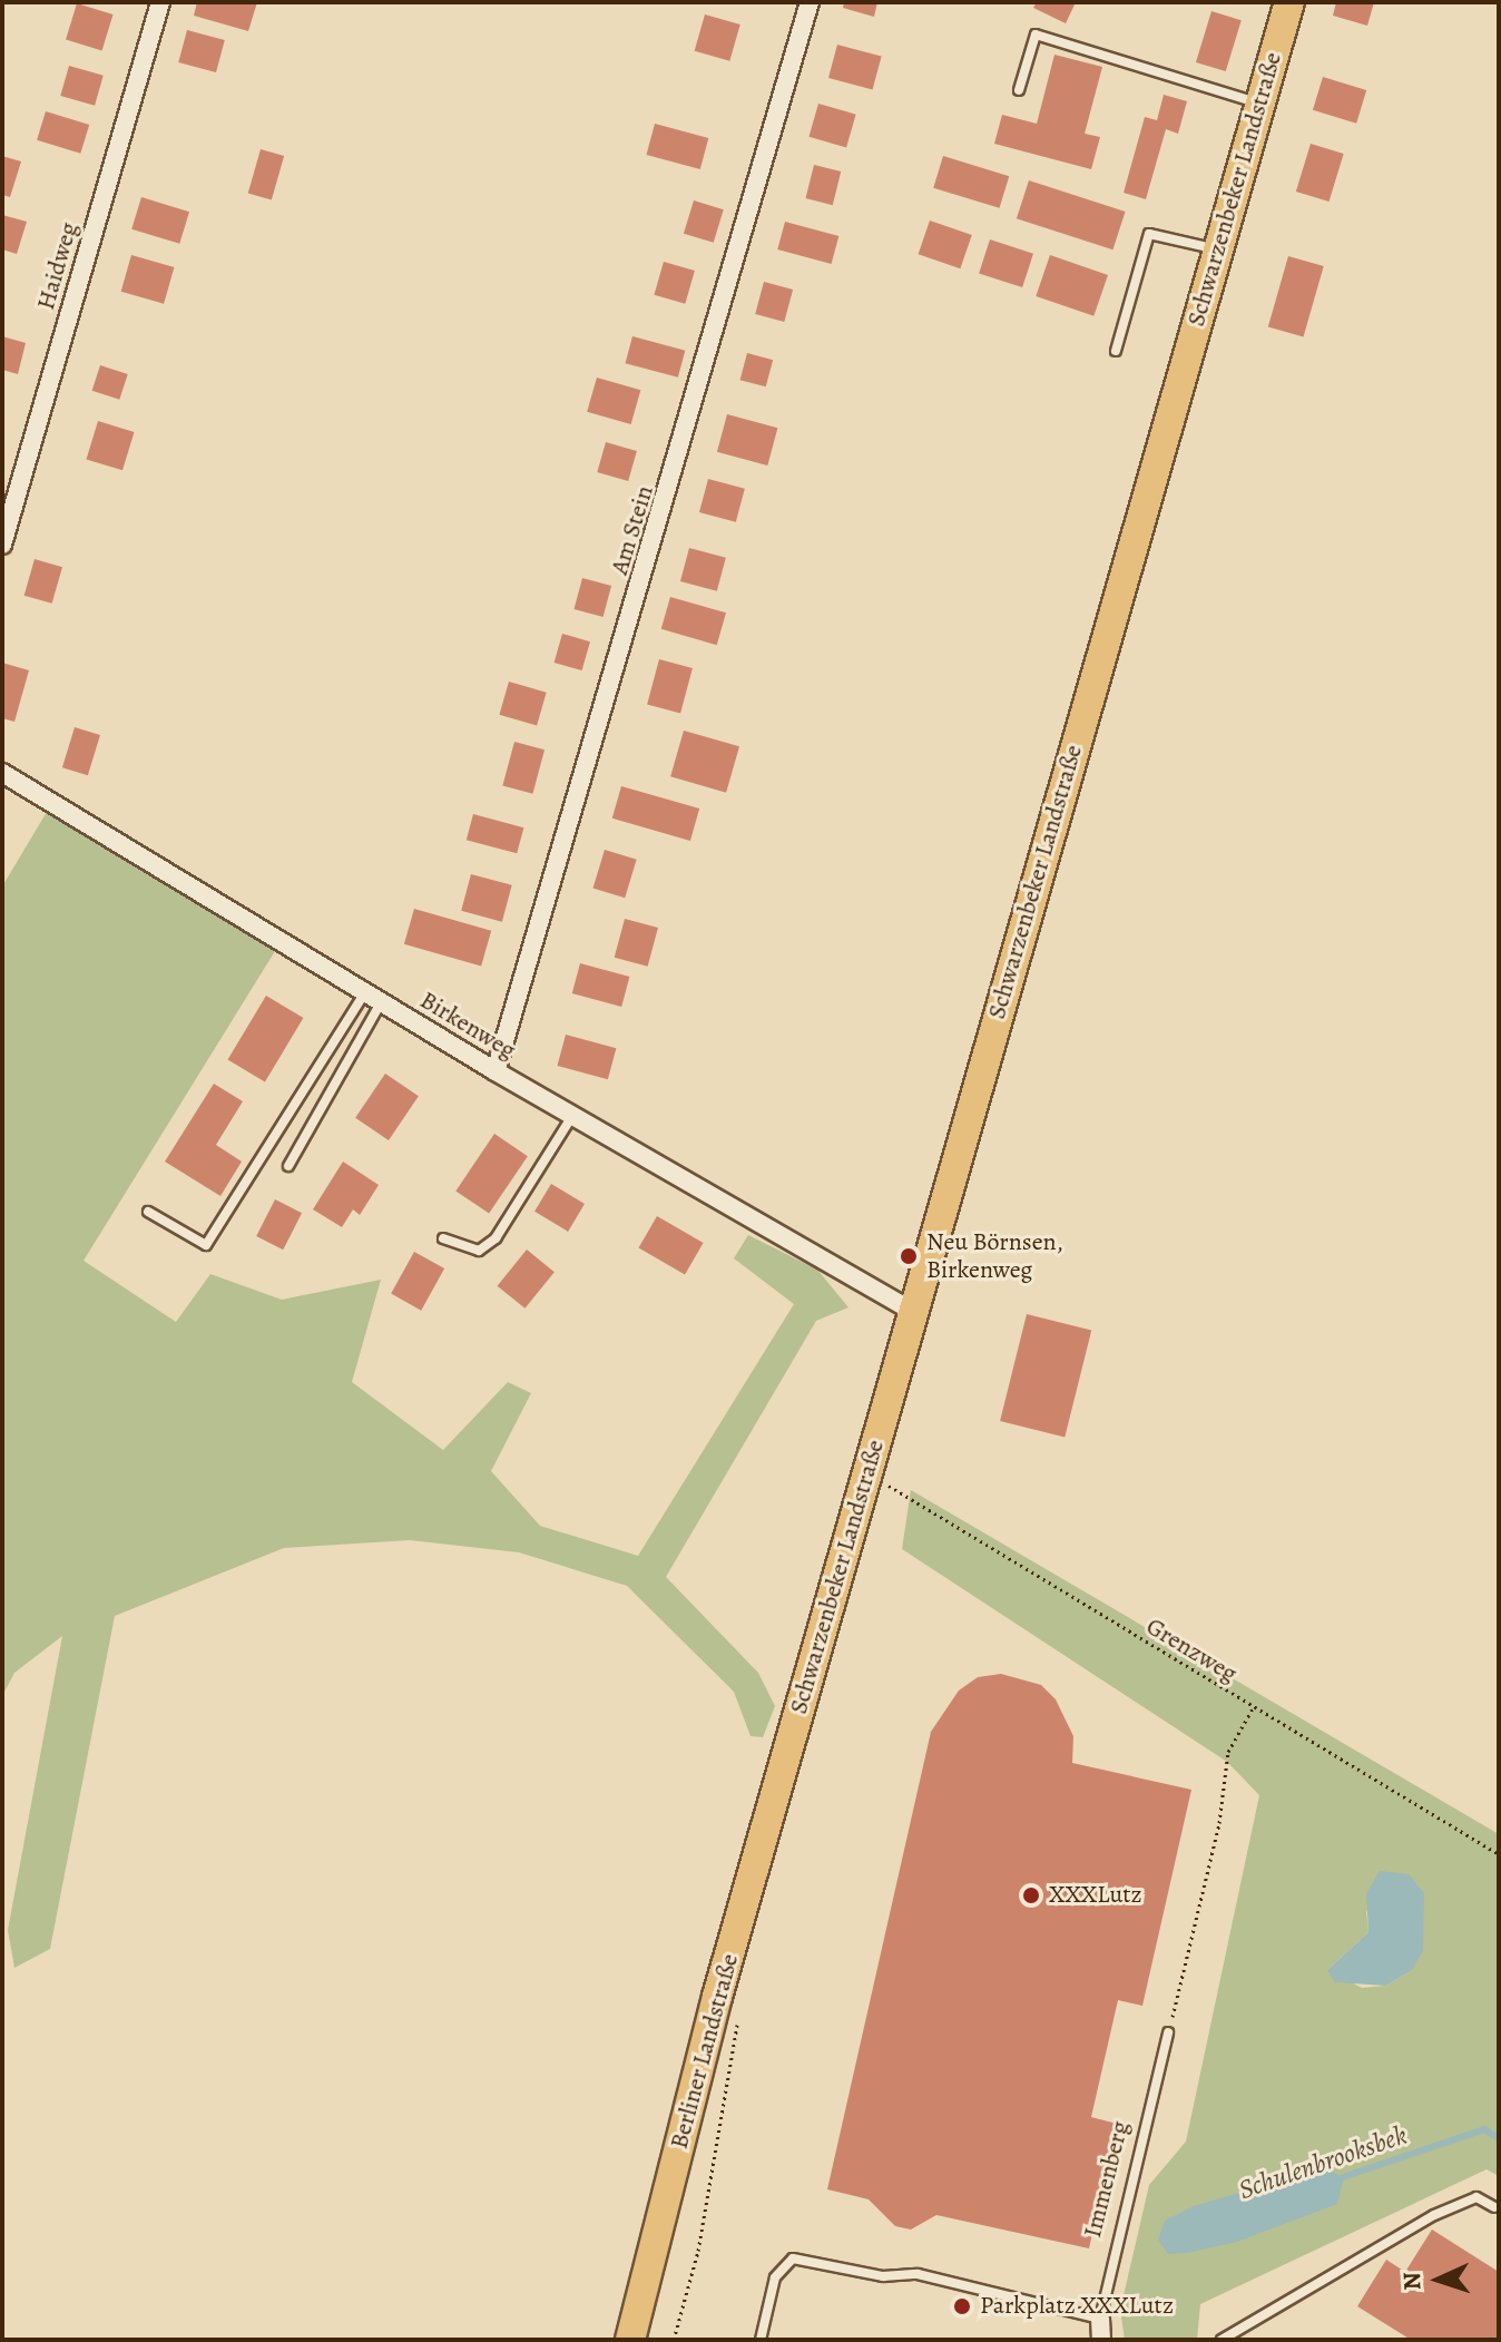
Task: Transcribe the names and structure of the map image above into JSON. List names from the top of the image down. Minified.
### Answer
{"streets":{"main road":["Schwarzenbeker Landstraße","Berliner Landstraße"],"street":["Haidweg","Am Stein","Birkenweg","Immenberg"],"path":["Grenzweg"]},"crossings":[["Schwarzenbeker Landstraße","Birkenweg"],["Schwarzenbeker Landstraße","Grenzweg"],["Schwarzenbeker Landstraße","Berliner Landstraße"],["Am Stein","Birkenweg"]],"water":["Schulenbrooksbek"],"places":["Neu Börnsen, Birkenweg","XXXLutz","Parkplatz XXXLutz"],"north":"left"}
